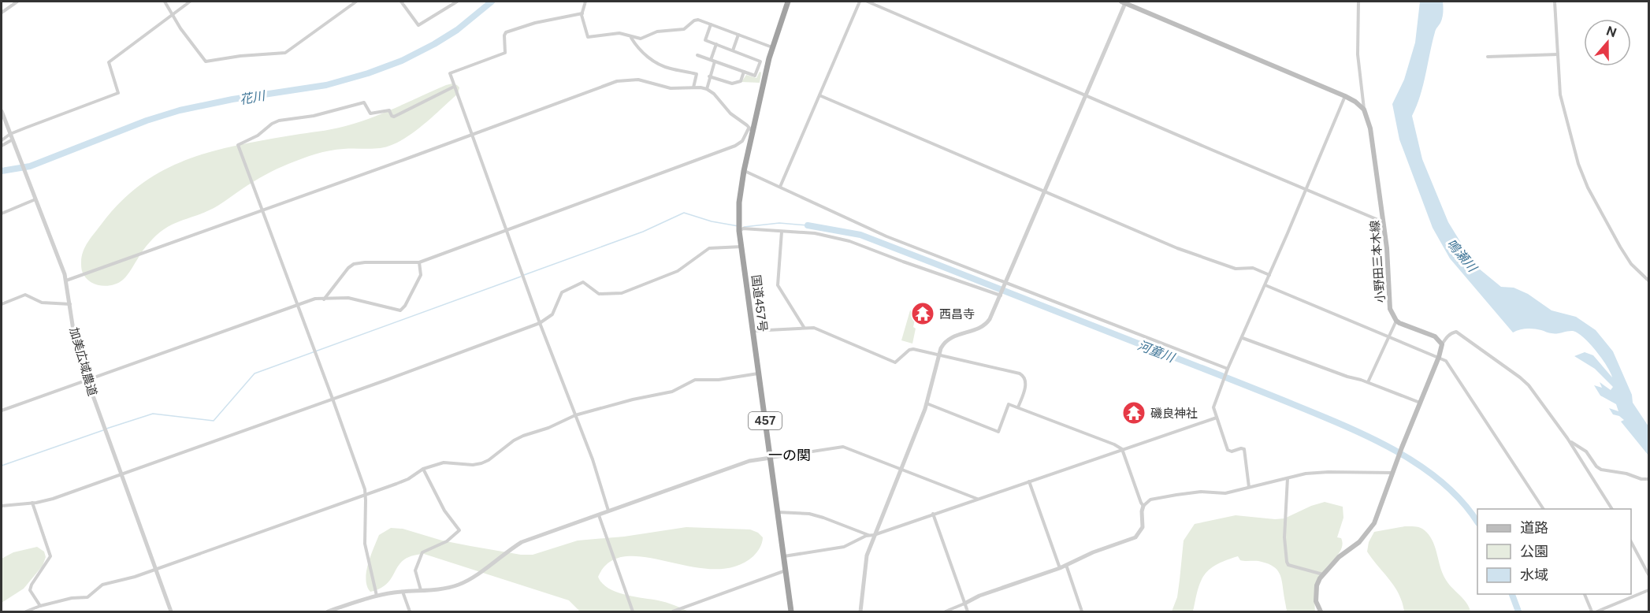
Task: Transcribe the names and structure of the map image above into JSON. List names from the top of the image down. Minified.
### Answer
{"streets":{"highway":["国道457号","457"],"main road":["小野田三本木線"],"street":["加美広域農道"]},"districts":["一の関"],"water":["花川","鳴瀬川","河童川"],"places":{"temple":["西昌寺","磯良神社"]},"legend":["道路","公園","水域"],"north":"top"}
